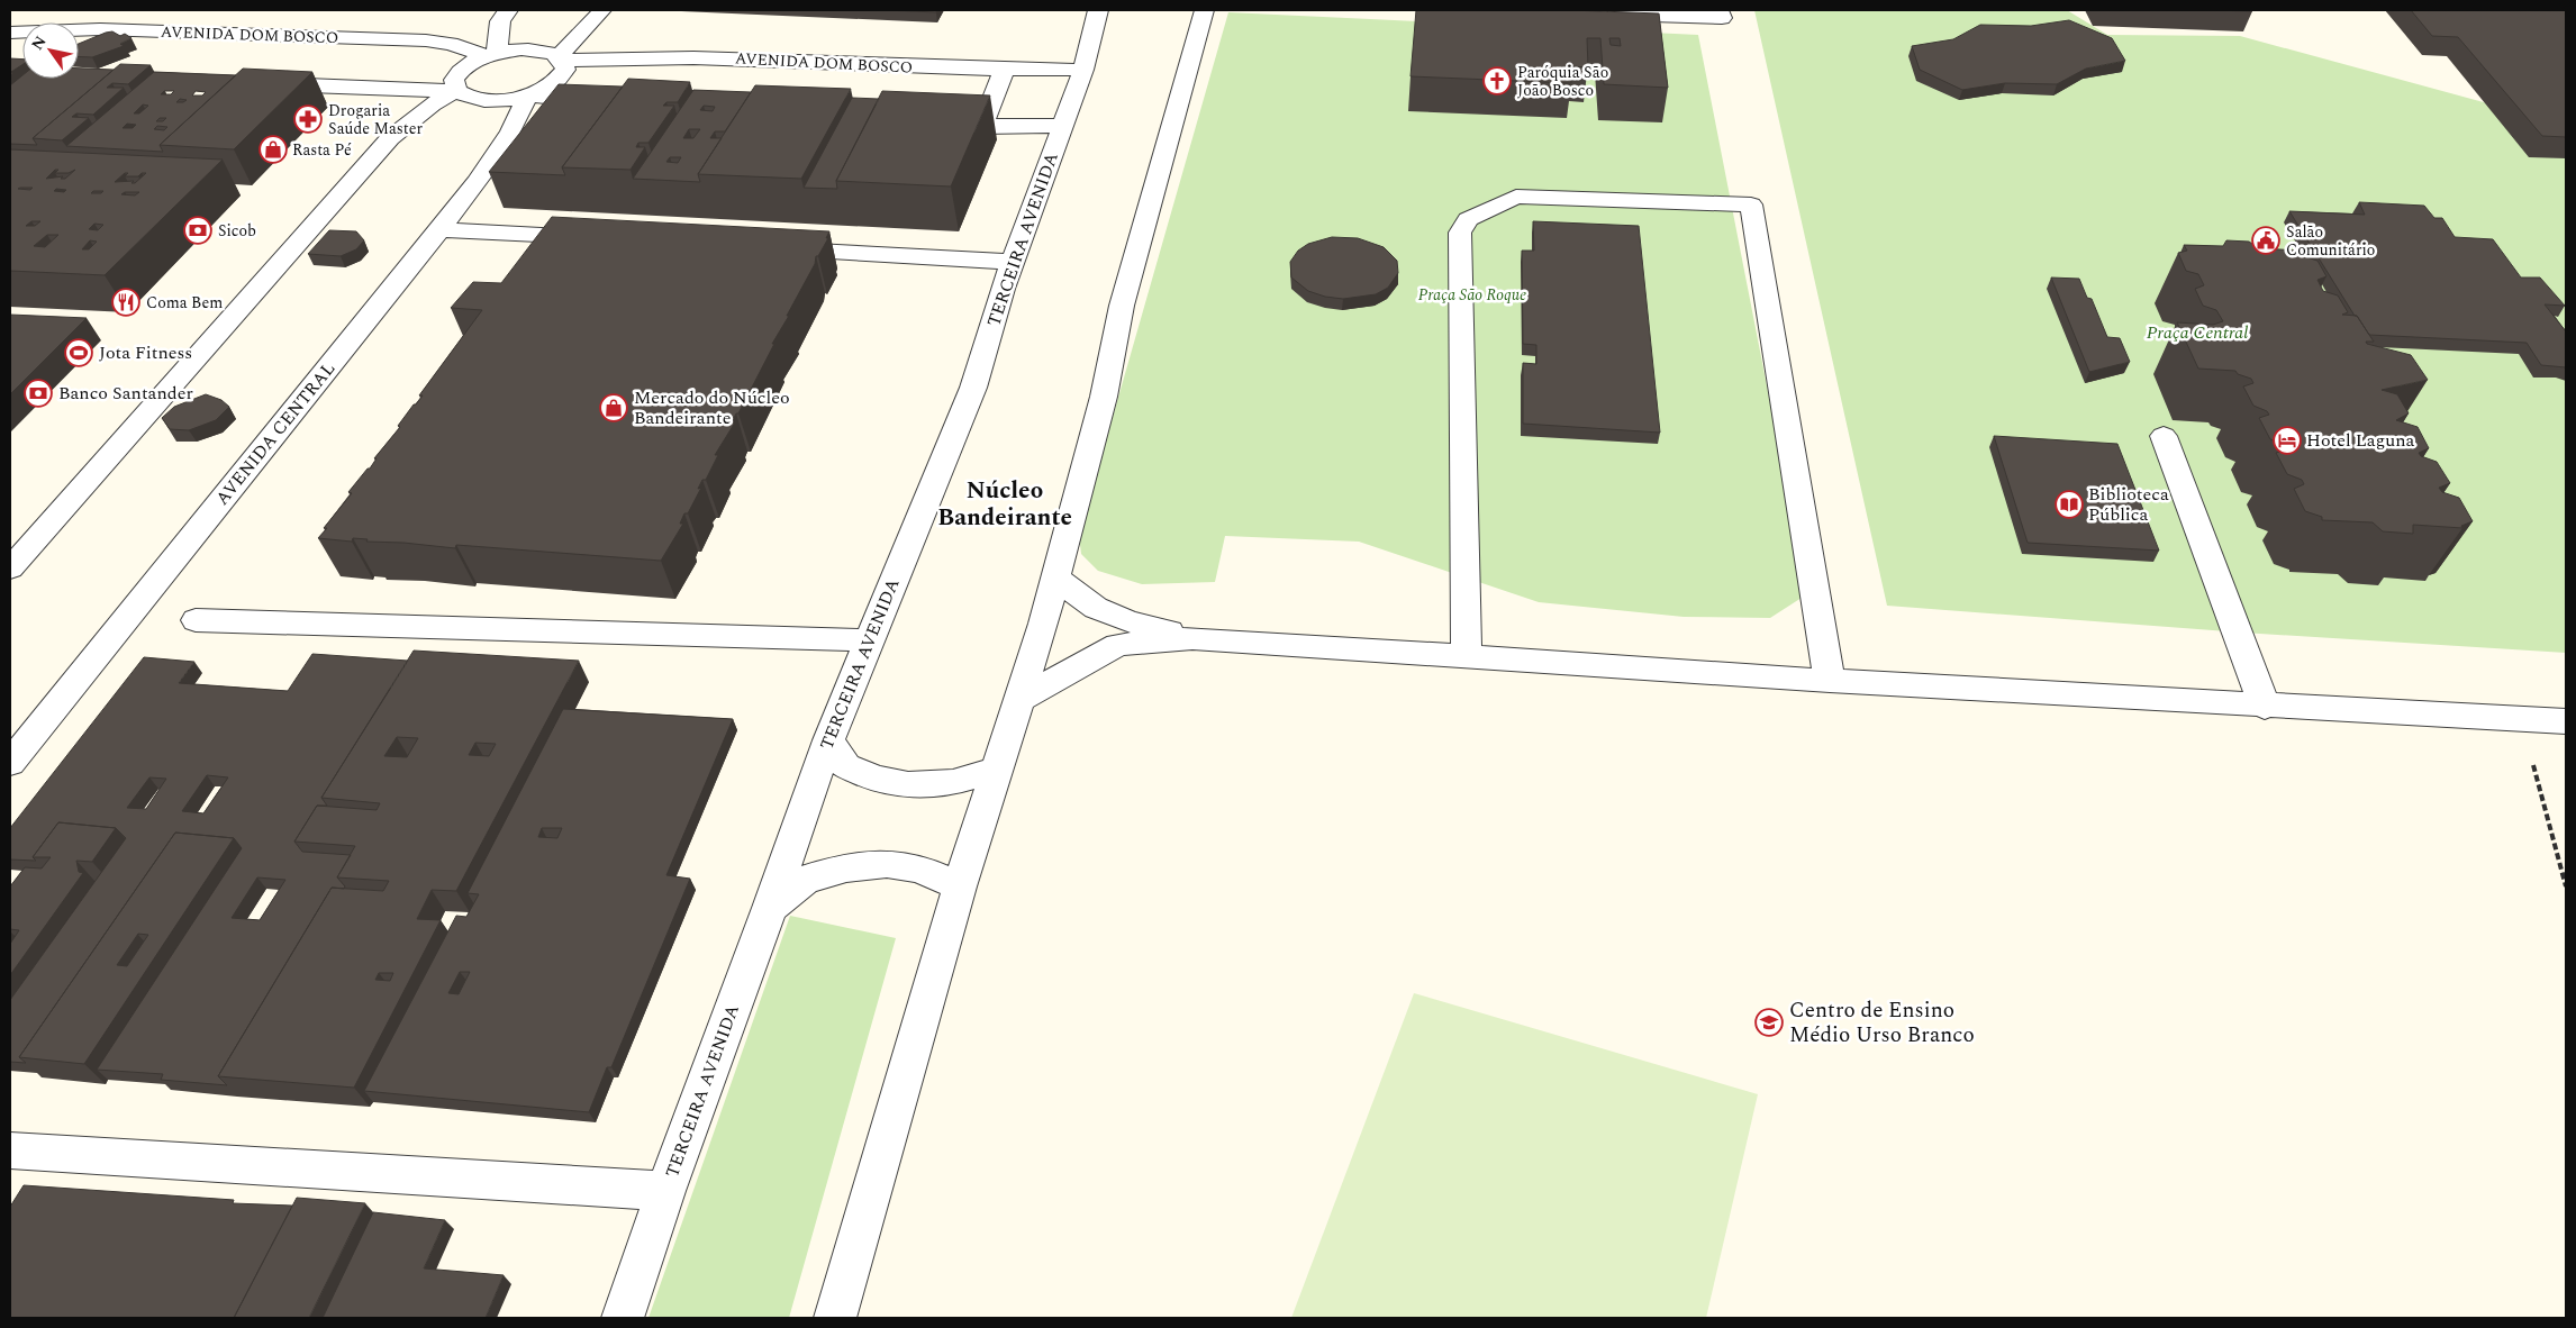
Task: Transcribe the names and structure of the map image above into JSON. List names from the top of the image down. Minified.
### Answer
{"streets":{"street":["AVENIDA DOM BOSCO","TERCEIRA AVENIDA","AVENIDA CENTRAL"]},"crossings":[["AVENIDA DOM BOSCO","TERCEIRA AVENIDA"]],"districts":["Núcleo Bandeirante"],"parks":["Praça São Roque","Praça Central"],"places":{"church":["Paróquia São João Bosco"],"pharmacy":["Drogaria Saúde Master"],"shop":["Rasta Pé","Mercado do Núcleo Bandeirante"],"bank":["Sicob","Banco Santander"],"public building":["Salão Comunitário"],"restaurant":["Coma Bem"],"sports":["Jota Fitness"],"hotel":["Hotel Laguna"],"library":["Biblioteca Pública"],"school or university":["Centro de Ensino Médio Urso Branco"]},"north":"top left"}
